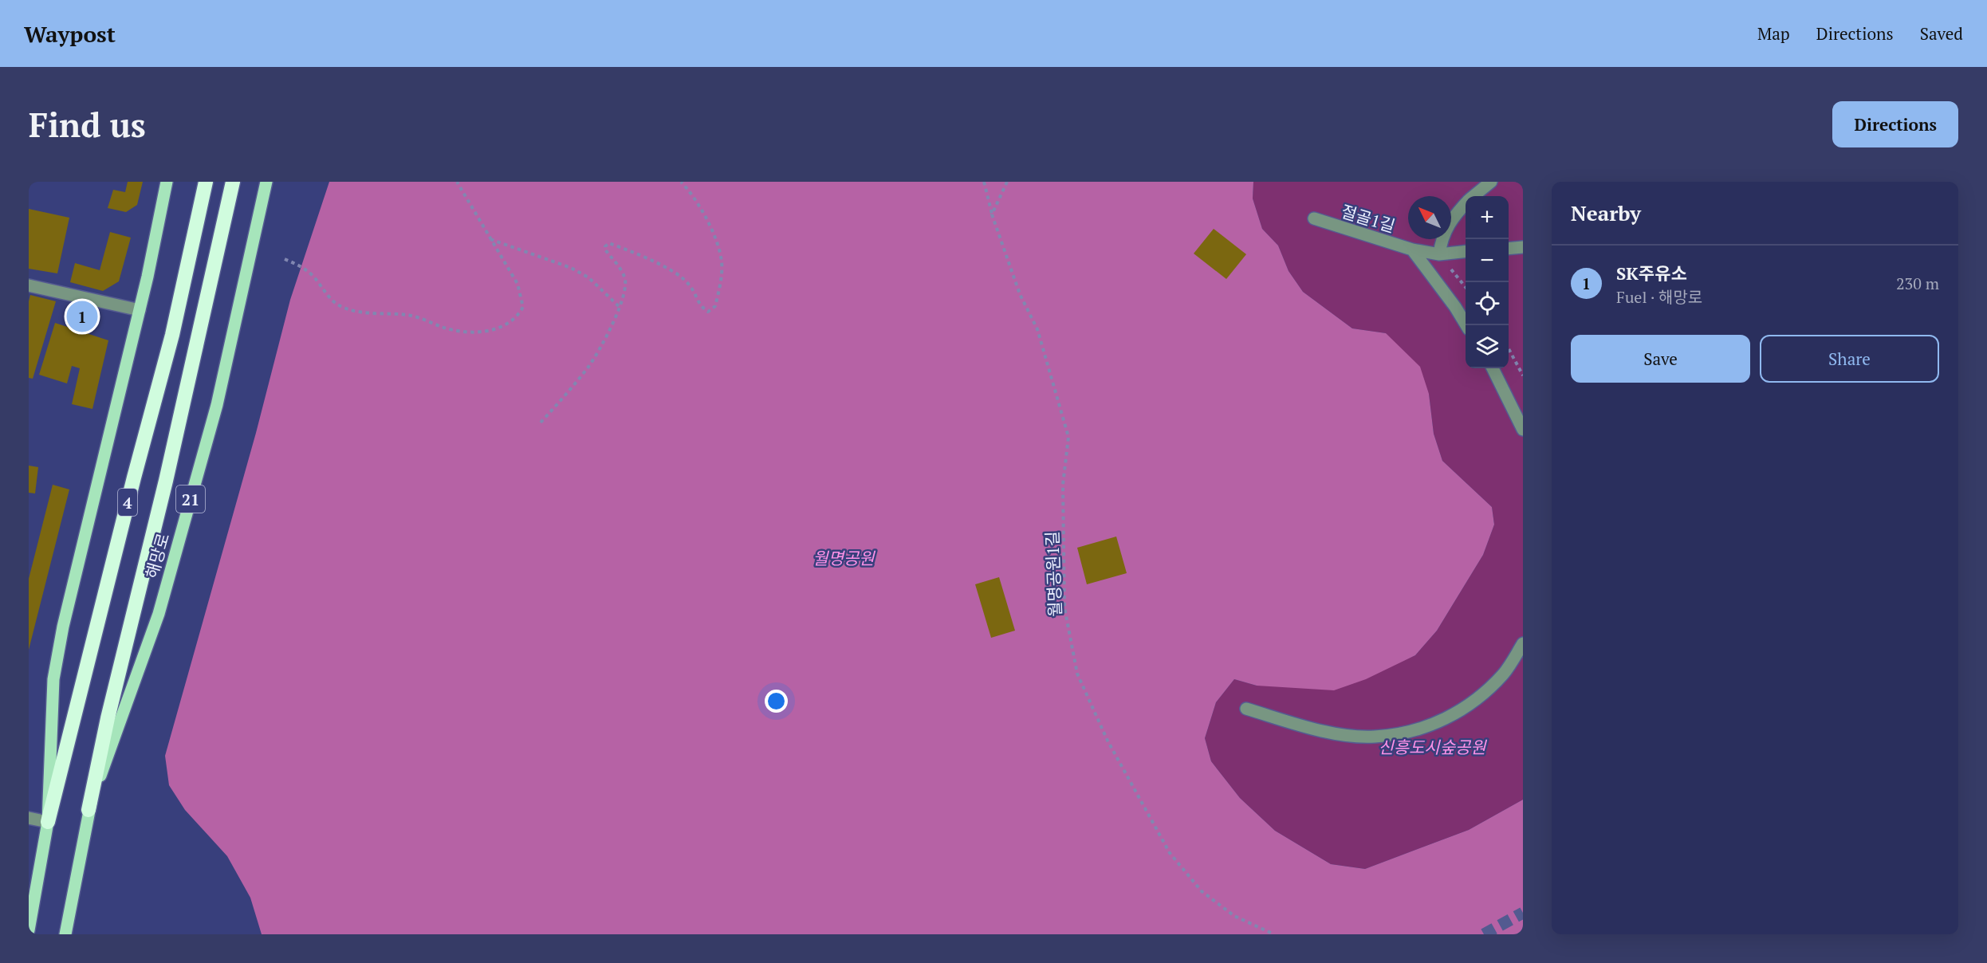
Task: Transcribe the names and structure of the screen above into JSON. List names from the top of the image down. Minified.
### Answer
{"streets":{"highway":["4"],"main road":["21","해망로"],"street":["절골1길"],"path":["월명공원1길"]},"crossings":[["4","해망로"]],"parks":["월명공원","신흥도시숲공원"],"north":"top left","page":{"header":"Waypost","nav":["Map","Directions","Saved"],"buttons":["Directions",["Save","Share"]],"title":"Find us","heading":"Nearby","map_buttons":["+","−"],"list":[{"mark":"1","name":"SK주유소","note":"Fuel · 해망로","value":"230 m"}],"pins":"1"}}
